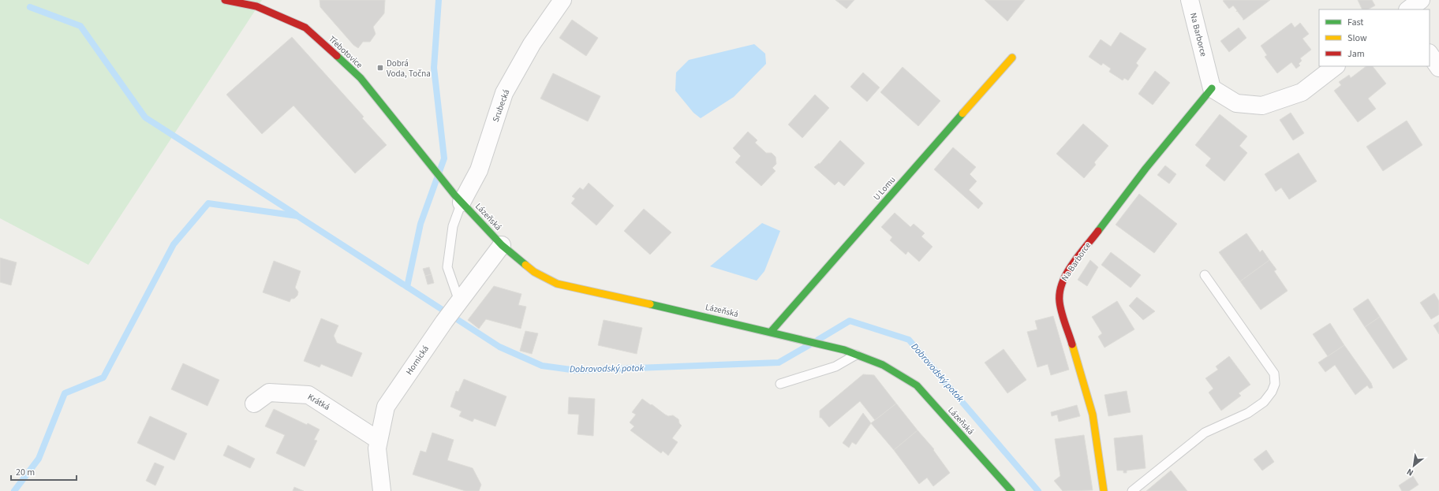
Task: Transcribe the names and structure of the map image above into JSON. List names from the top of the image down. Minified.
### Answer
{"streets":{"street":["Na Barborce","Třebotovice","Srubecká","U Lomu","Lázeňská","Hornická","Krátká"]},"crossings":[["Třebotovice","Lázeňská"],["Srubecká","Lázeňská"],["U Lomu","Lázeňská"],["Lázeňská","Hornická"],["Hornická","Krátká"]],"water":["Dobrovodský potok"],"places":{"transit":["Dobrá Voda, Točna"]},"legend":["Fast","Slow","Jam"],"scale_bar":"20 m","north":"bottom left"}
